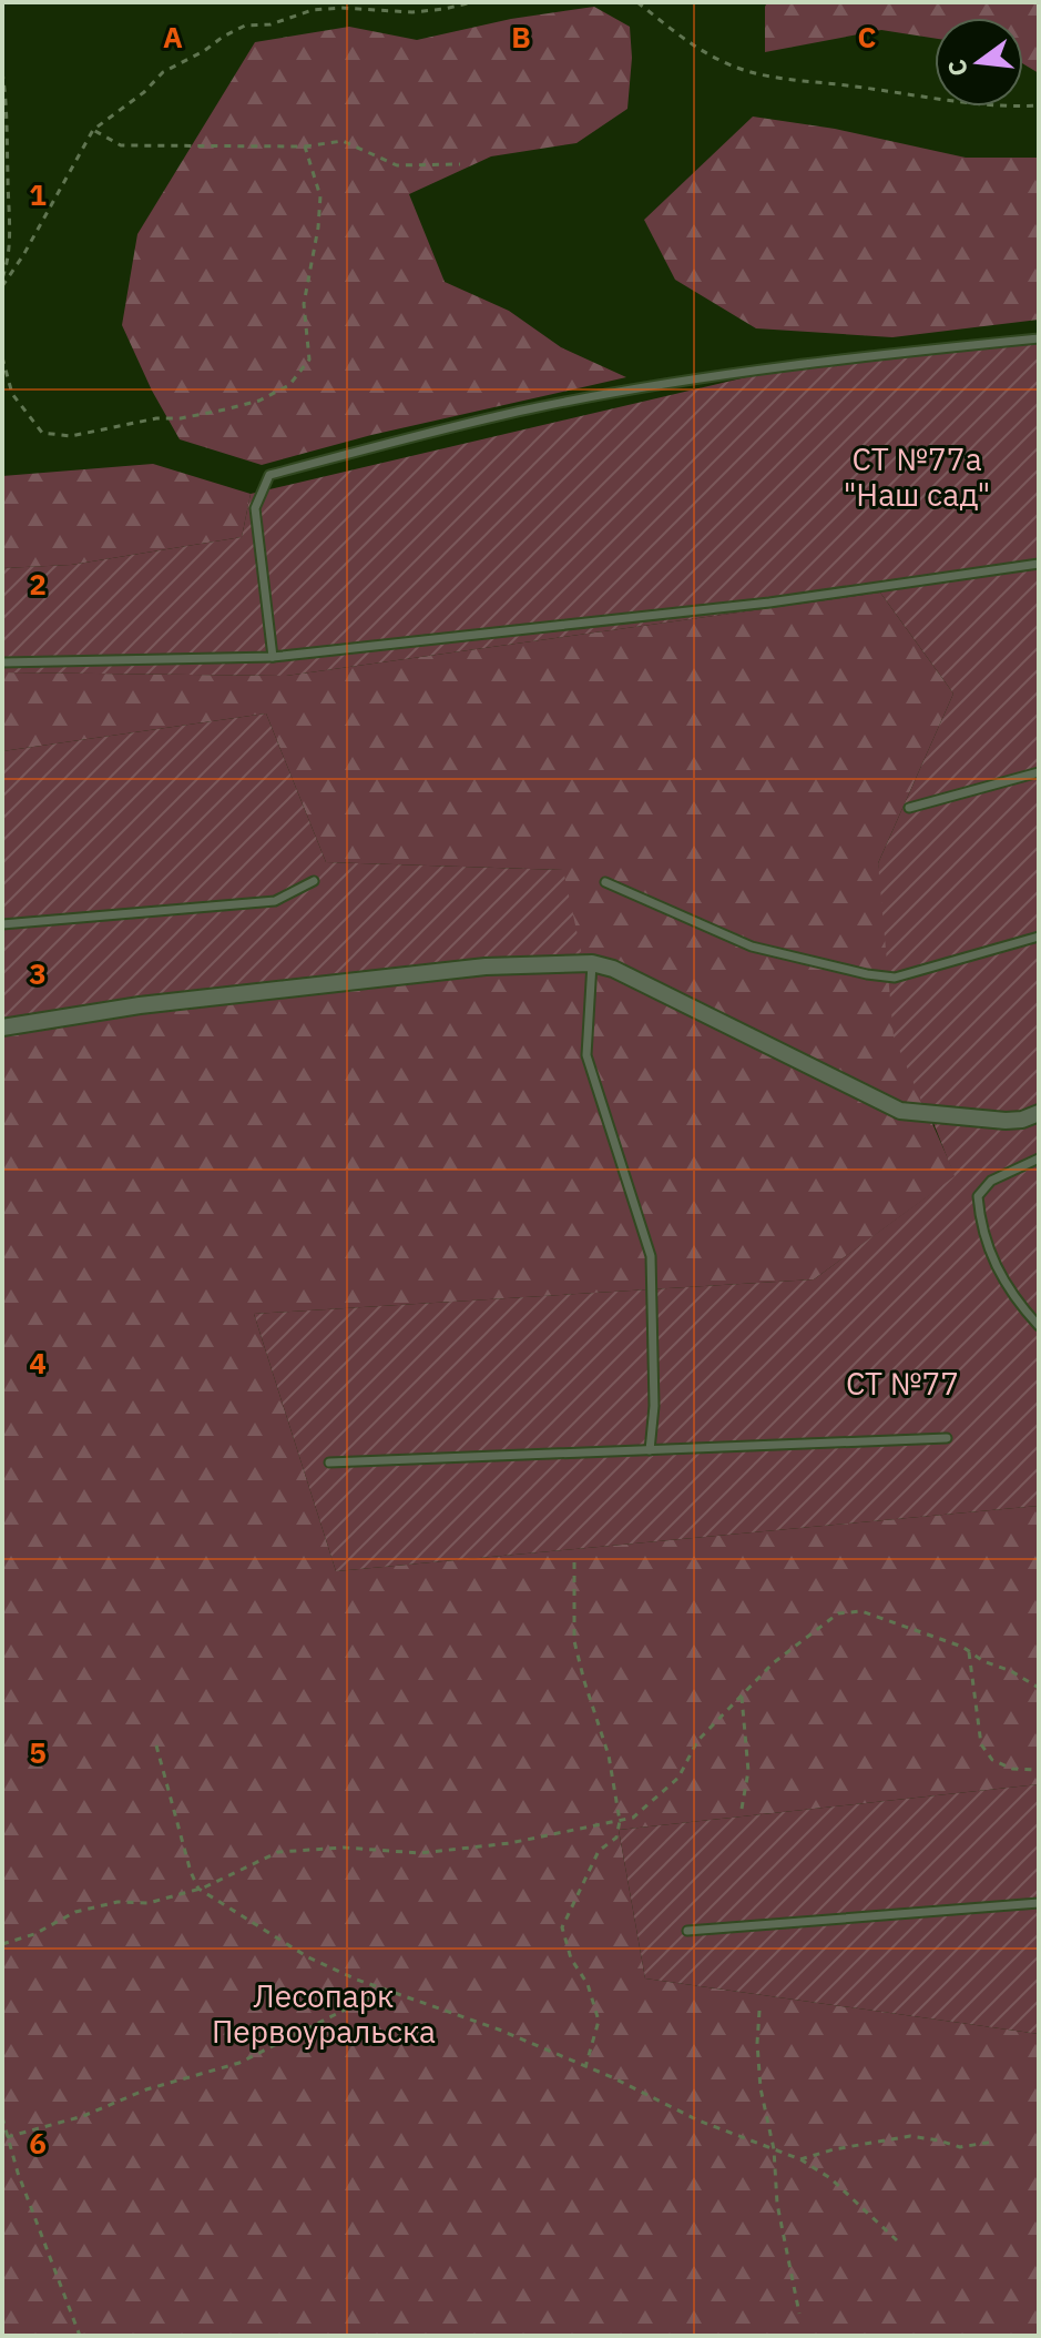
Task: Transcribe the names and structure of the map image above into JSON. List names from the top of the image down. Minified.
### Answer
{"parks":["СТ №77а \"Наш сад\"","СТ №77","Лесопарк Первоуральска"],"north":"left","grid":{"columns":["A","B","C"],"rows":["1","2","3","4","5","6"]}}
